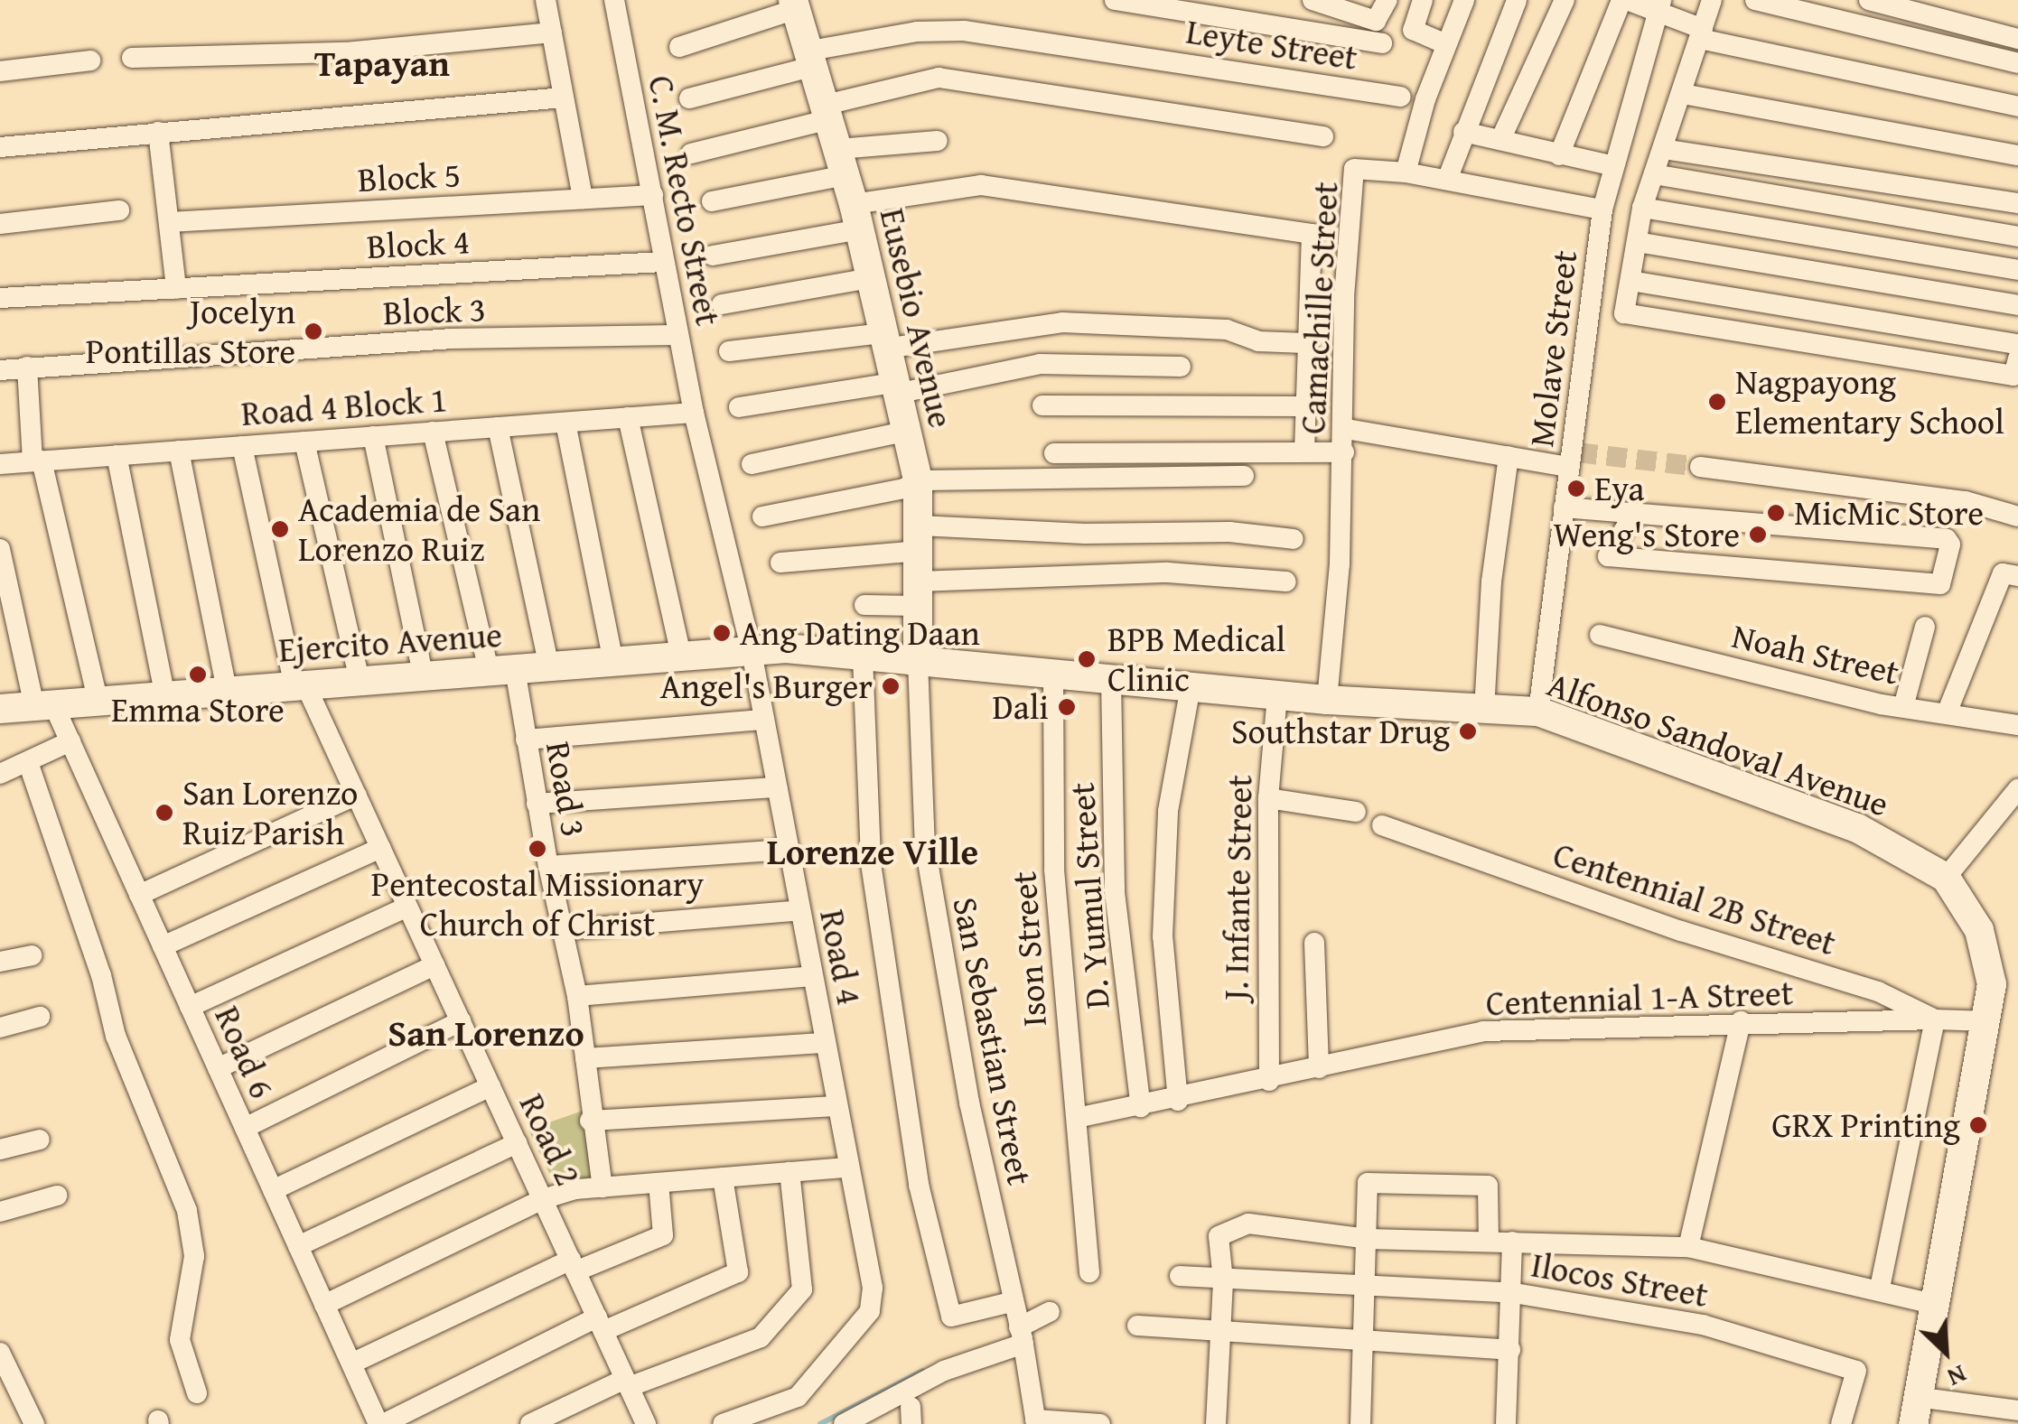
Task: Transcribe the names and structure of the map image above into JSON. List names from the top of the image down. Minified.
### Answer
{"streets":{"main road":["Eusebio Avenue","Ejercito Avenue","Alfonso Sandoval Avenue"],"street":["Leyte Street","Block 5","C. M. Recto Street","Block 4","Camachille Street","Block 3","Molave Street","Road 4 Block 1","Noah Street","Road 3","J. Infante Street","D. Yumul Street","Centennial 2B Street","Ison Street","Road 4","Centennial 1-A Street","San Sebastian Street","Road 6","Road 2","Ilocos Street"]},"crossings":[["Leyte Street","Eusebio Avenue"],["Block 5","C. M. Recto Street"],["C. M. Recto Street","Block 4"],["C. M. Recto Street","Block 3"],["C. M. Recto Street","Road 4 Block 1"],["C. M. Recto Street","Ejercito Avenue"],["C. M. Recto Street","Road 4"],["Camachille Street","Molave Street"],["Camachille Street","Alfonso Sandoval Avenue"],["Eusebio Avenue","Alfonso Sandoval Avenue"],["Eusebio Avenue","San Sebastian Street"],["Molave Street","Alfonso Sandoval Avenue"],["Road 4 Block 1","Road 3"],["Road 4 Block 1","Road 2"],["Ejercito Avenue","Alfonso Sandoval Avenue"],["Ejercito Avenue","Road 3"],["Ejercito Avenue","Road 4"],["Ejercito Avenue","Road 6"],["Ejercito Avenue","Road 2"],["Alfonso Sandoval Avenue","J. Infante Street"],["Alfonso Sandoval Avenue","D. Yumul Street"],["Alfonso Sandoval Avenue","Centennial 2B Street"],["Alfonso Sandoval Avenue","Ison Street"],["Alfonso Sandoval Avenue","San Sebastian Street"],["J. Infante Street","Centennial 1-A Street"],["D. Yumul Street","Centennial 1-A Street"],["Centennial 2B Street","Centennial 1-A Street"],["Ison Street","Centennial 1-A Street"]],"districts":["Tapayan","Lorenze Ville","San Lorenzo"],"places":["Jocelyn Pontillas Store","Nagpayong Elementary School","Eya","MicMic Store","Academia de San Lorenzo Ruiz","Weng's Store","Ang Dating Daan","BPB Medical Clinic","Emma Store","Angel's Burger","Dali","Southstar Drug","San Lorenzo Ruiz Parish","Pentecostal Missionary Church of Christ","GRX Printing"],"north":"bottom right"}
